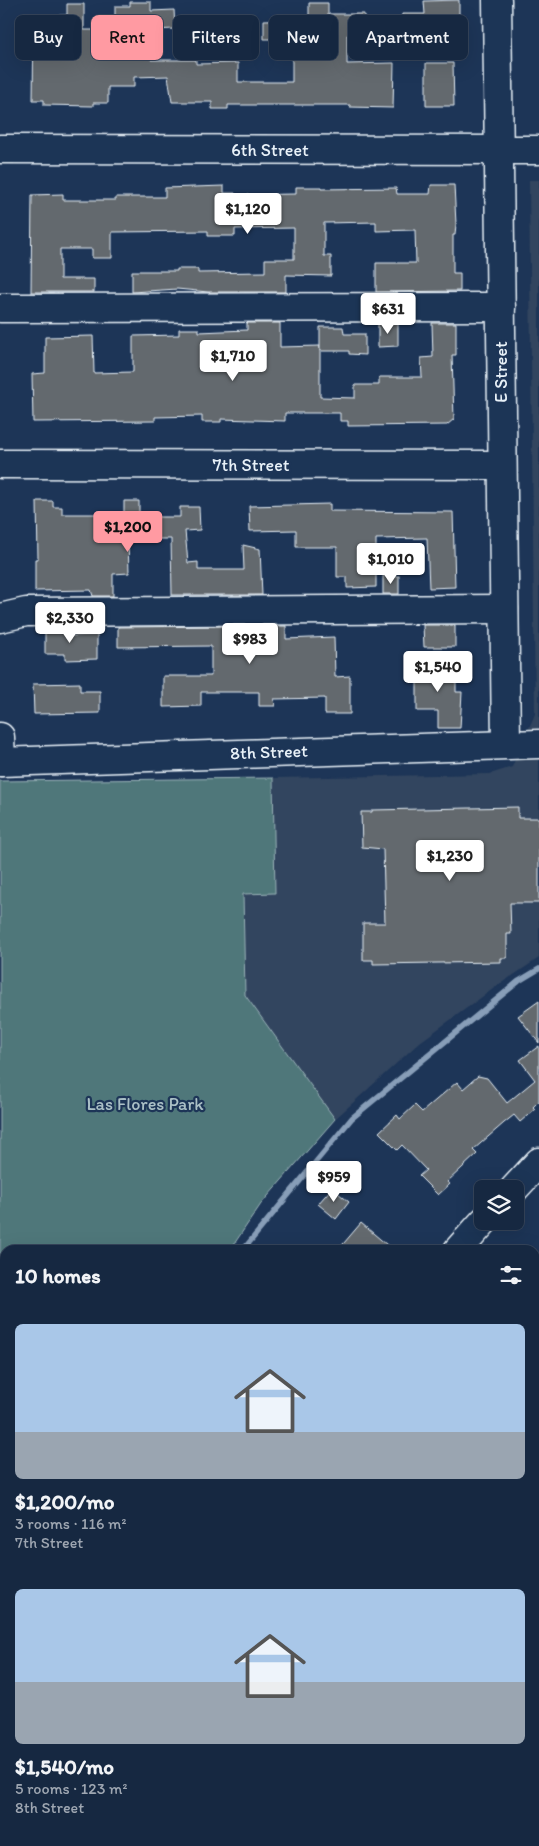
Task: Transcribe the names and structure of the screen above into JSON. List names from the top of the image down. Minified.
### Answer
{"streets":{"street":["6th Street","E Street","7th Street","8th Street"]},"crossings":[["6th Street","E Street"],["E Street","7th Street"],["E Street","8th Street"]],"parks":["Las Flores Park"],"page":{"chip":["Buy","Rent","Filters","New","Apartment"],"price":["$1,120","$631","$1,710","$1,200","$1,010","$2,330","$983","$1,540","$1,230","$959"],"heading":"10 homes","list":[{"name":"$1,200/mo","note":"3 rooms · 116 m² · 7th Street"},{"name":"$1,540/mo","note":"5 rooms · 123 m² · 8th Street"}]}}
